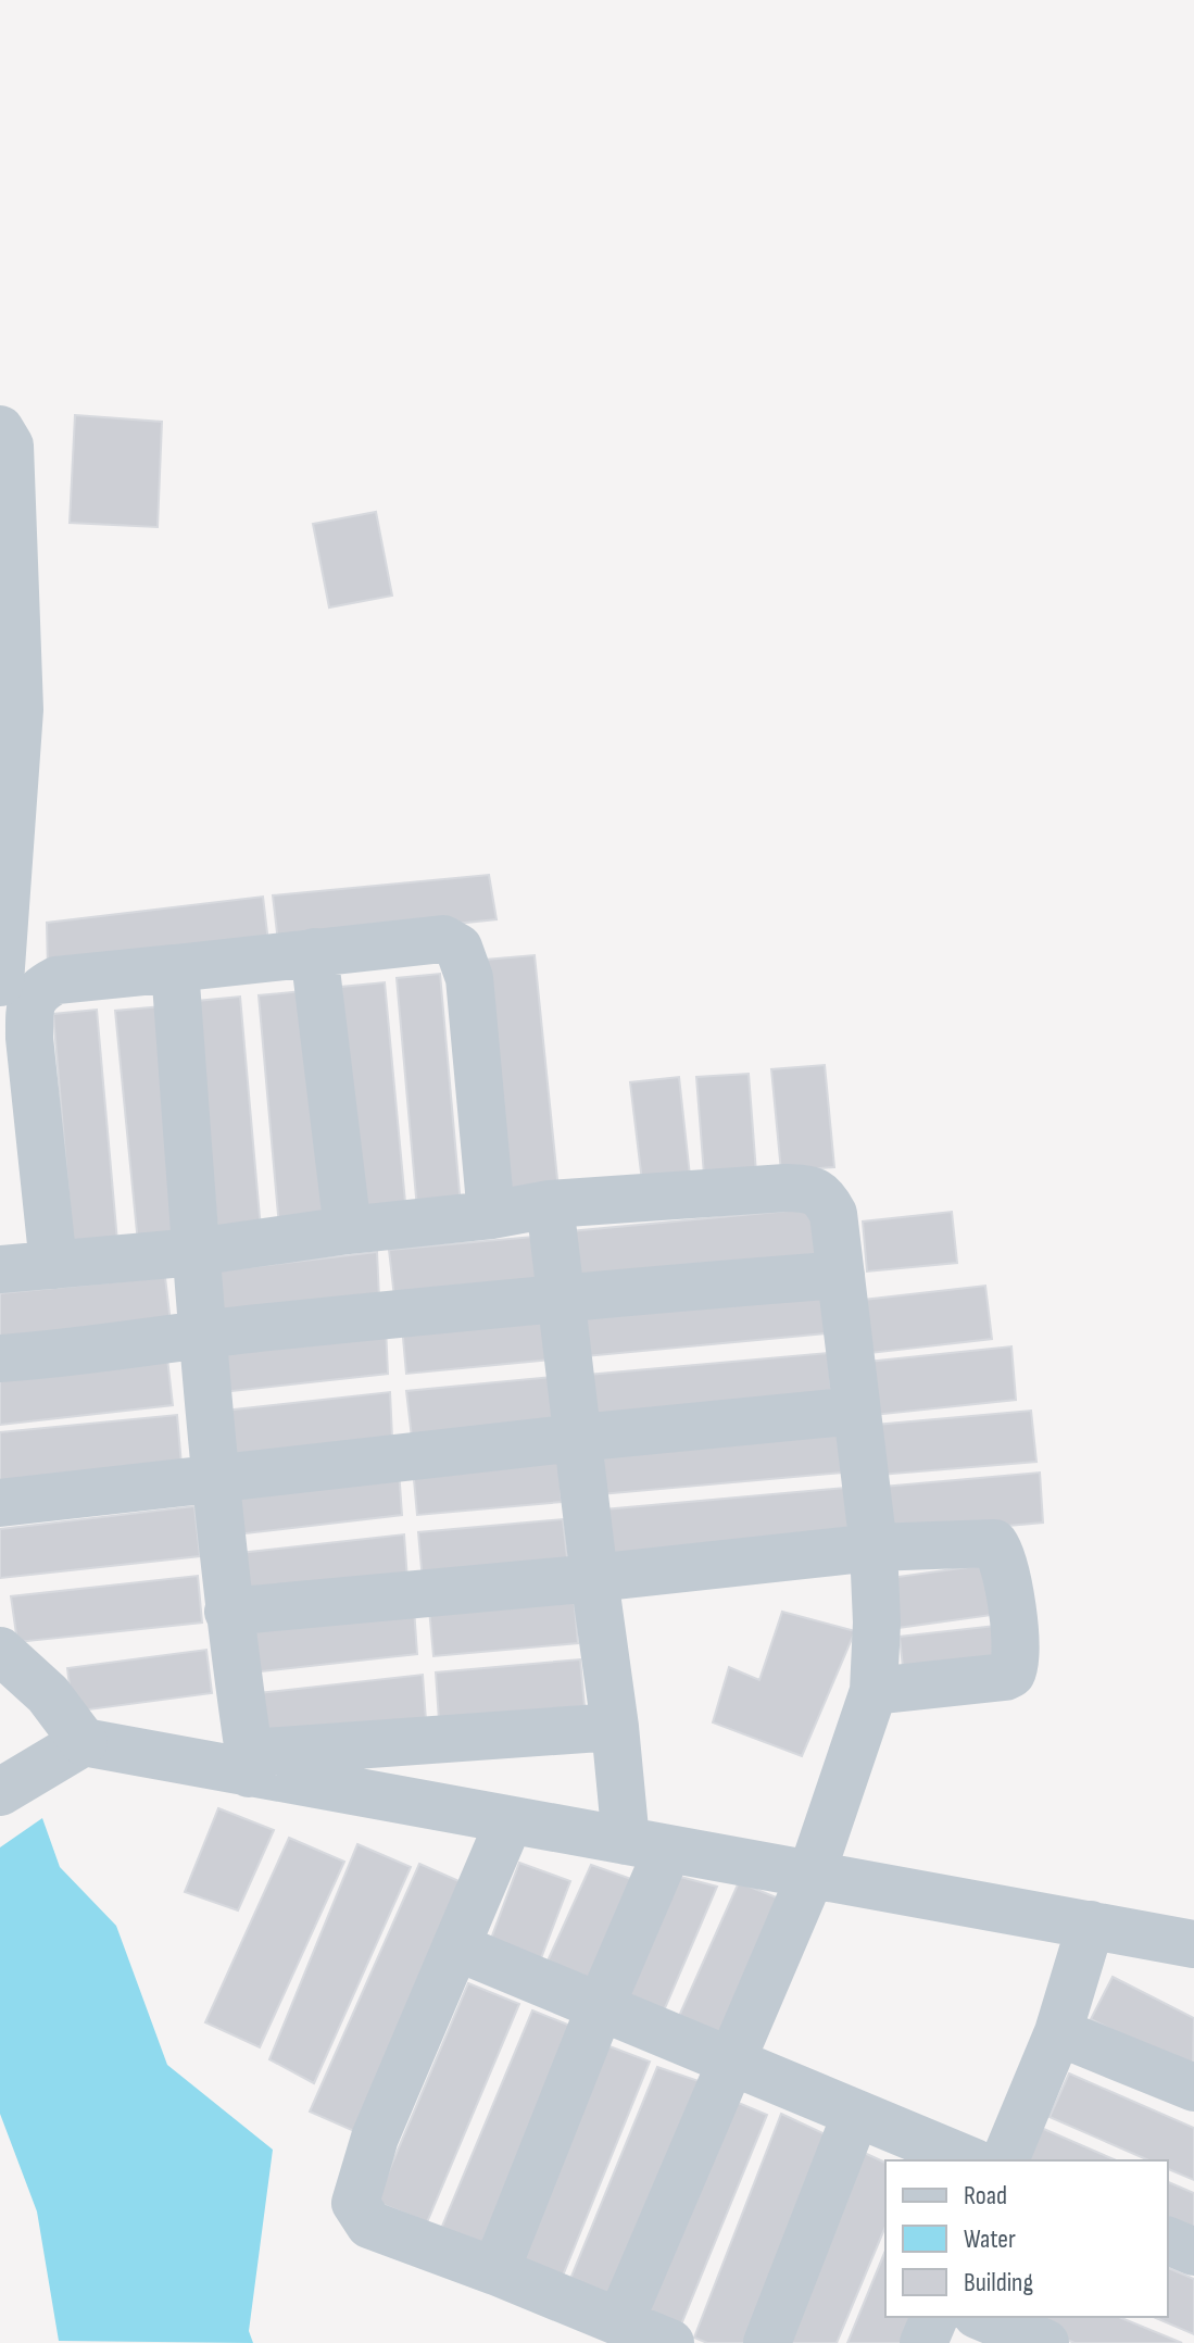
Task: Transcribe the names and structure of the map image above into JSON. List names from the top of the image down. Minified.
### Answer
{"legend":["Road","Water","Building"]}
